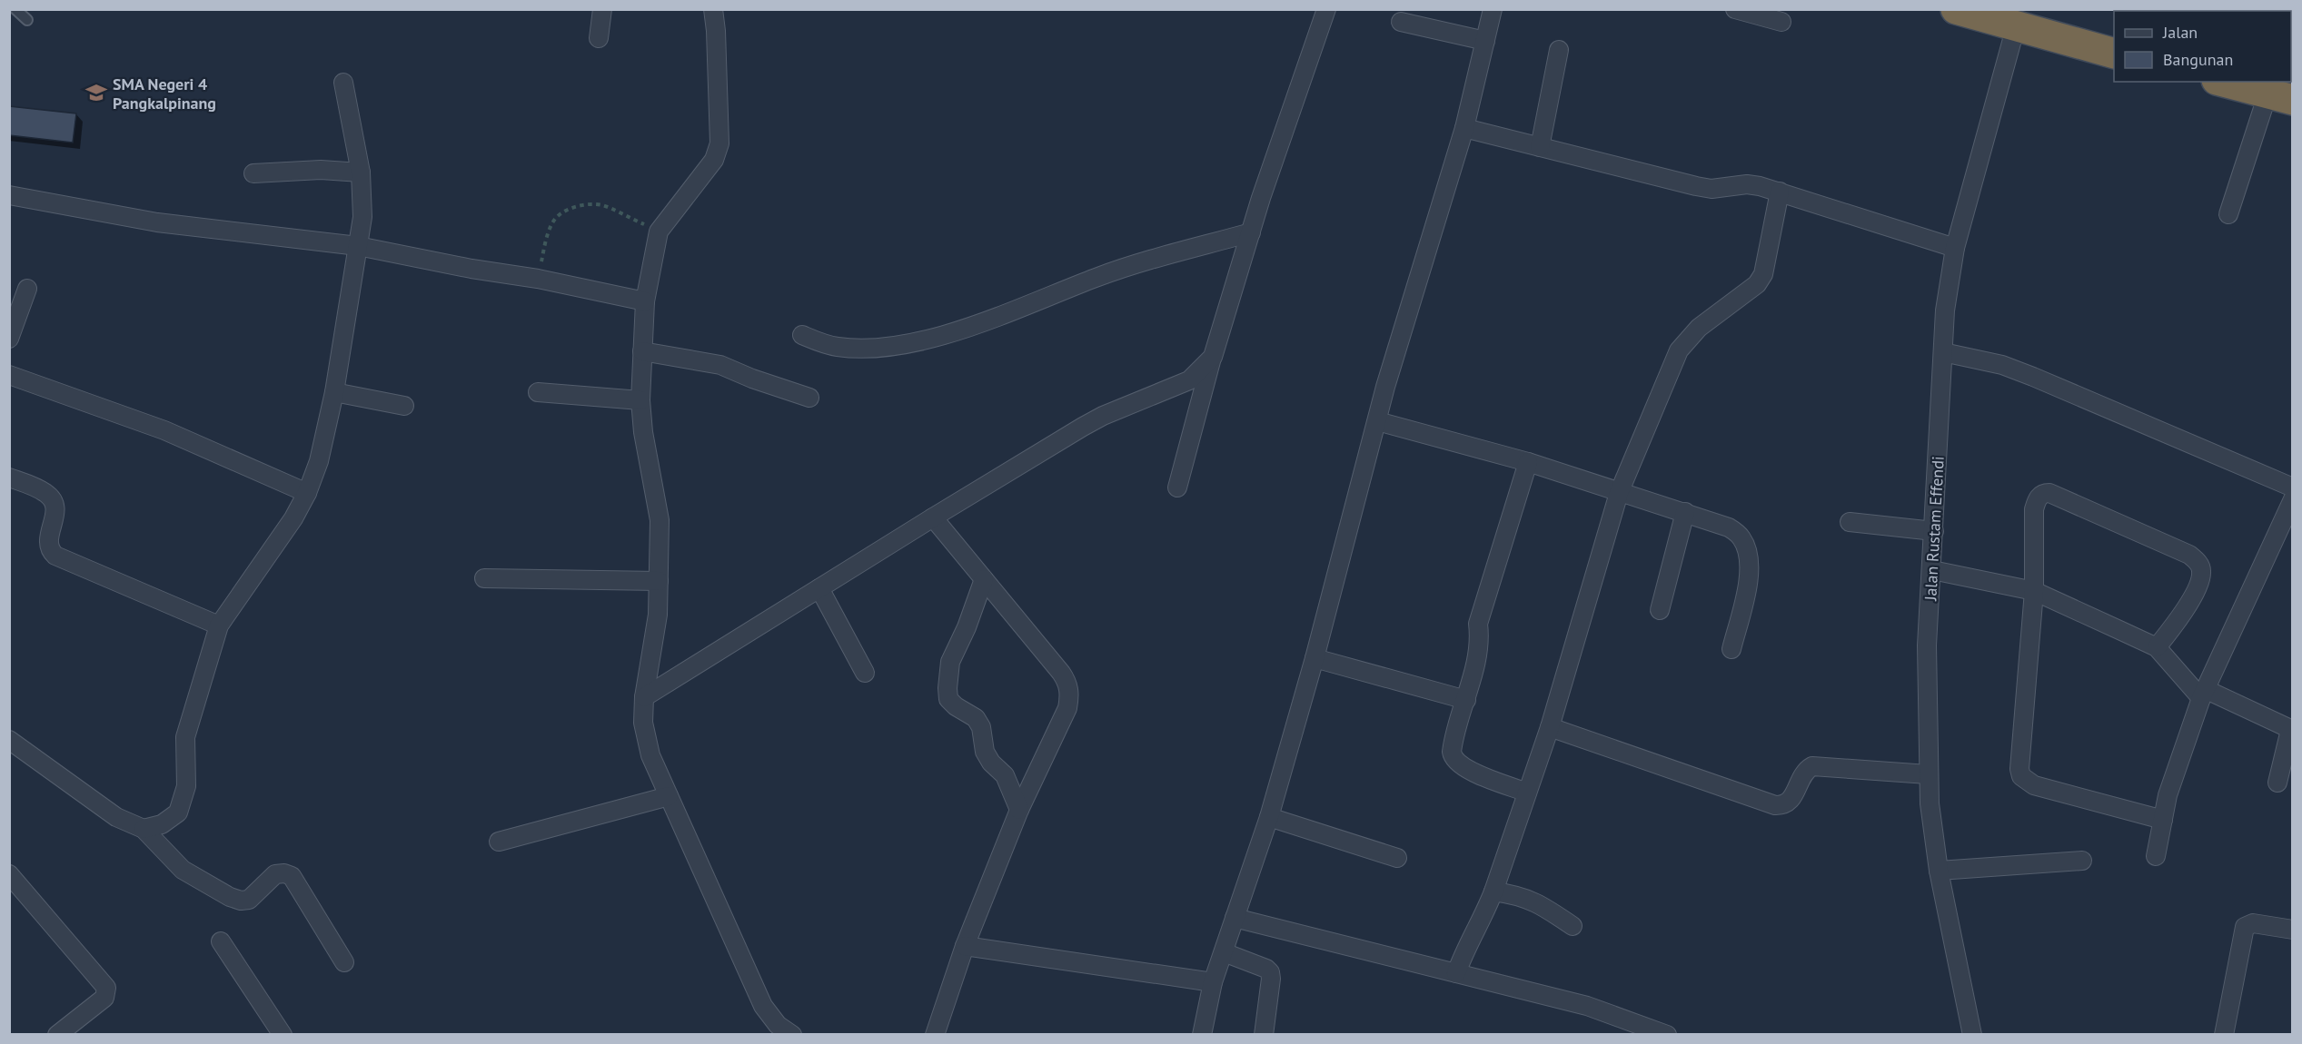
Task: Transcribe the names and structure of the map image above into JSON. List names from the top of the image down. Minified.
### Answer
{"streets":{"street":["Jalan Rustam Effendi"]},"places":{"school or university":["SMA Negeri 4 Pangkalpinang"]},"legend":["Jalan","Bangunan"]}
